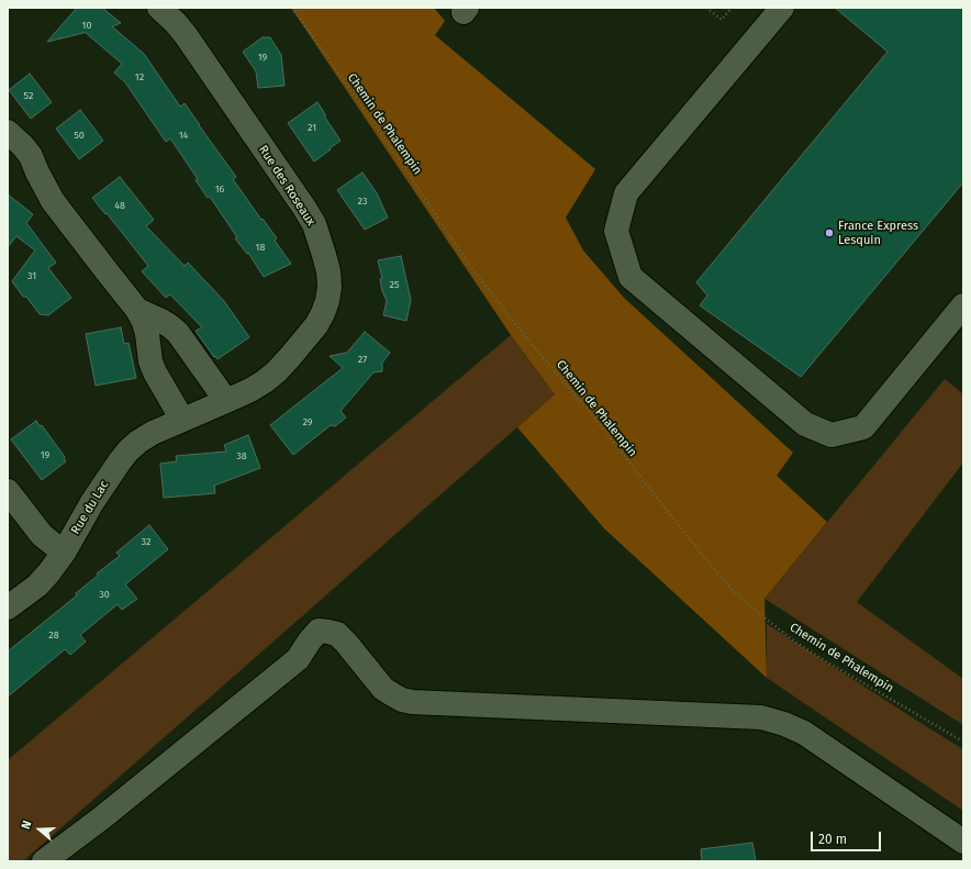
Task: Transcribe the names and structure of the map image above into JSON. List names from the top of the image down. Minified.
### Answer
{"streets":{"street":["Rue des Roseaux","Rue du Lac"],"path":["Chemin de Phalempin"]},"crossings":[["Rue des Roseaux","Rue du Lac"]],"places":["France Express Lesquin"],"house_numbers":["10","19","12","52","21","50","14","16","23","48","18","31","25","27","29","19","38","32","30","28"],"scale_bar":"20 m","north":"left"}
